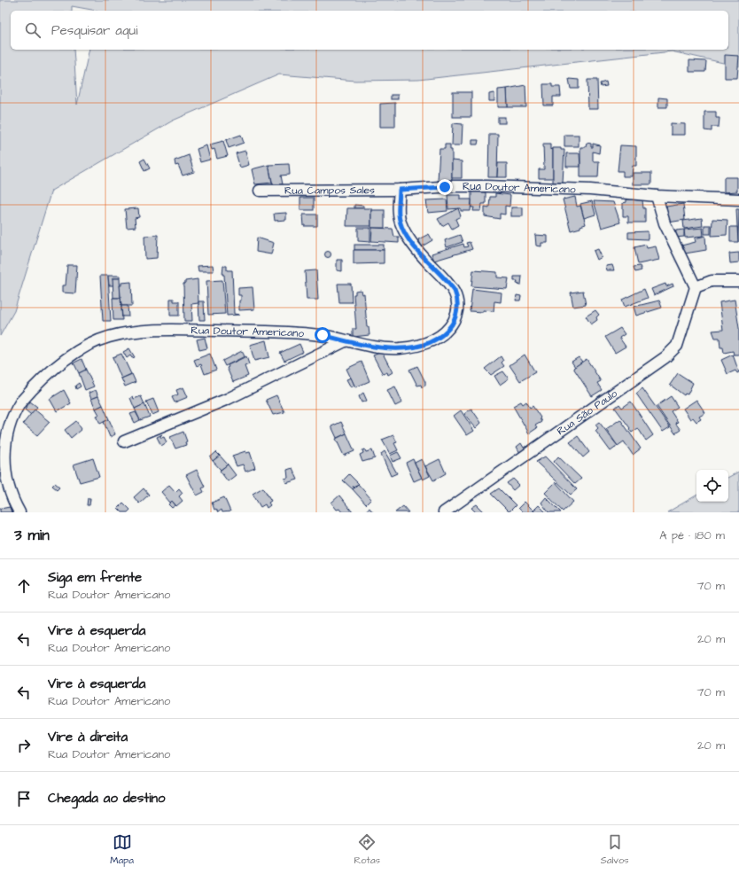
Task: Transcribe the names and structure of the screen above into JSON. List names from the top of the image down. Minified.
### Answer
{"streets":{"street":["Rua Doutor Americano","Rua Campos Sales","Rua São Paulo"]},"crossings":[["Rua Doutor Americano","Rua Campos Sales"]],"page":{"search":"Pesquisar aqui","heading":["3 min","A pé · 180 m"],"list":[["Siga em frente","Rua Doutor Americano","70 m"],["Vire à esquerda","Rua Doutor Americano","20 m"],["Vire à esquerda","Rua Doutor Americano","70 m"],["Vire à direita","Rua Doutor Americano","20 m"],"Chegada ao destino"],"nav":["Mapa","Rotas","Salvos"]}}
